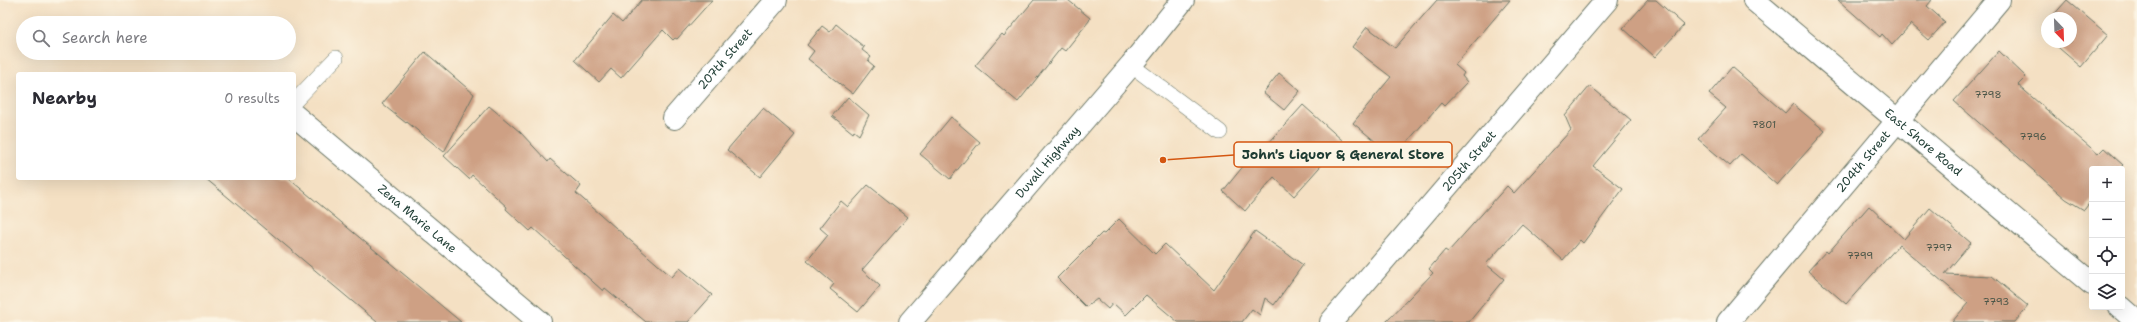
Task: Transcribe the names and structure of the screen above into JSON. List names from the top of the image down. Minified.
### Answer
{"streets":{"street":["207th Street","East Shore Road","205th Street","Duvall Highway","204th Street","Zena Marie Lane"]},"crossings":[["East Shore Road","204th Street"]],"places":["John's Liquor & General Store"],"house_numbers":["7798","7801","7796","7797","7799","7793"],"north":"bottom right","page":{"search":"Search here","heading":["Nearby","0 results"],"map_buttons":["+","−"]}}
